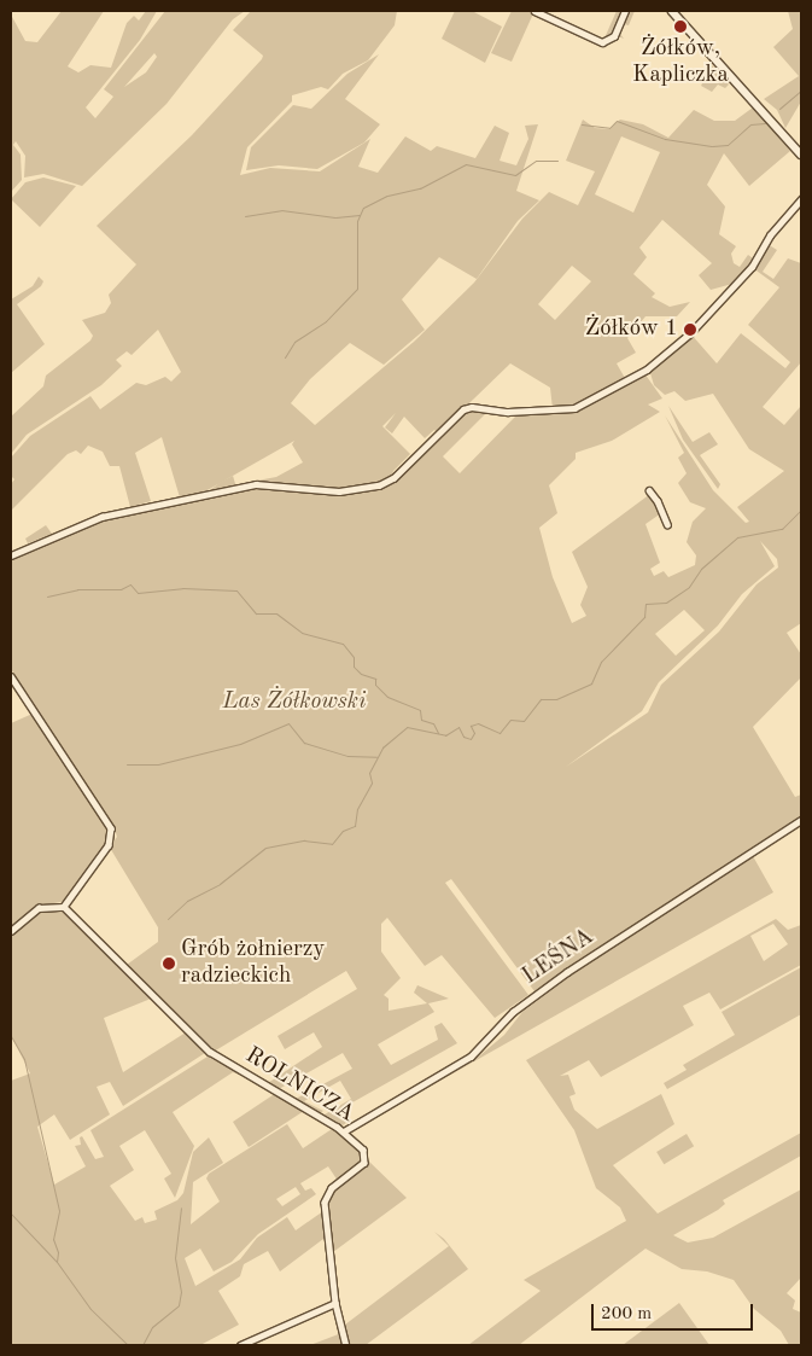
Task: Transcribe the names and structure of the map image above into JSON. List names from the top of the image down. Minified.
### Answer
{"streets":{"street":["LEŚNA","ROLNICZA"]},"crossings":[["LEŚNA","ROLNICZA"]],"parks":["Las Żółkowski"],"places":["Żółków, Kapliczka","Żółków 1","Grób żołnierzy radzieckich"],"scale_bar":"200 m"}
